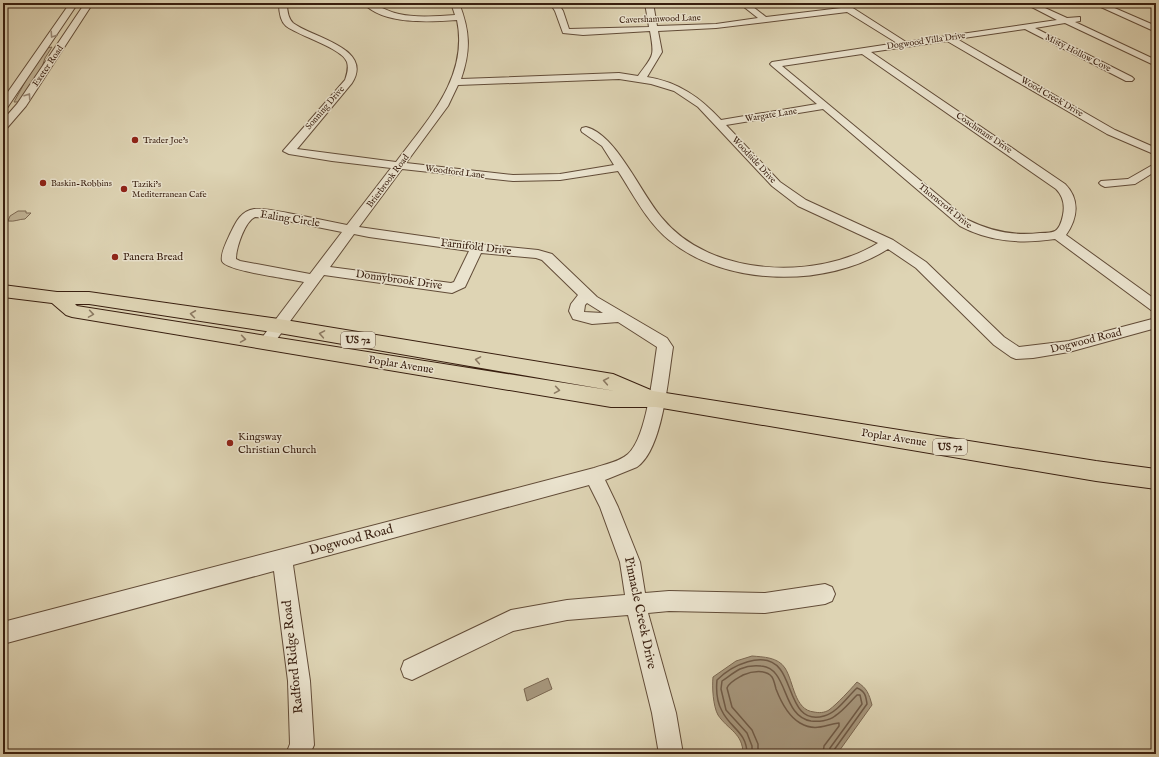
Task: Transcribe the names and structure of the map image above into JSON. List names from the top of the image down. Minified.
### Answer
{"streets":{"main road":["US 72","Poplar Avenue"],"street":["Cavershamwood Lane","Dogwood Villa Drive","Misty Hollow Cove","Exeter Road","Wood Creek Drive","Sonning Drive","Wargate Lane","Coachmans Drive","Woodside Drive","Woodford Lane","Brierbrook Road","Thorncroft Drive","Ealing Circle","Farnifold Drive","Donnybrook Drive","Dogwood Road","Pinnacle Creek Drive","Radford Ridge Road"]},"crossings":[["Dogwood Villa Drive","Misty Hollow Cove"],["Dogwood Villa Drive","Wood Creek Drive"],["Dogwood Villa Drive","Coachmans Drive"],["Dogwood Villa Drive","Thorncroft Drive"],["Sonning Drive","Woodford Lane"],["Wargate Lane","Woodside Drive"],["Wargate Lane","Thorncroft Drive"],["Coachmans Drive","Thorncroft Drive"],["Woodside Drive","Brierbrook Road"],["Woodside Drive","Dogwood Road"],["Woodford Lane","Brierbrook Road"],["Brierbrook Road","Ealing Circle"],["Brierbrook Road","Farnifold Drive"],["Brierbrook Road","Donnybrook Drive"],["Brierbrook Road","Poplar Avenue"],["Ealing Circle","Farnifold Drive"],["Ealing Circle","Donnybrook Drive"],["Farnifold Drive","Donnybrook Drive"],["Farnifold Drive","Dogwood Road"],["Farnifold Drive","Poplar Avenue"],["Dogwood Road","Poplar Avenue"],["Dogwood Road","Pinnacle Creek Drive"],["Dogwood Road","Radford Ridge Road"]],"places":["Trader Joe's","Baskin-Robbins","Taziki's Mediterranean Cafe","Panera Bread","Kingsway Christian Church"]}
